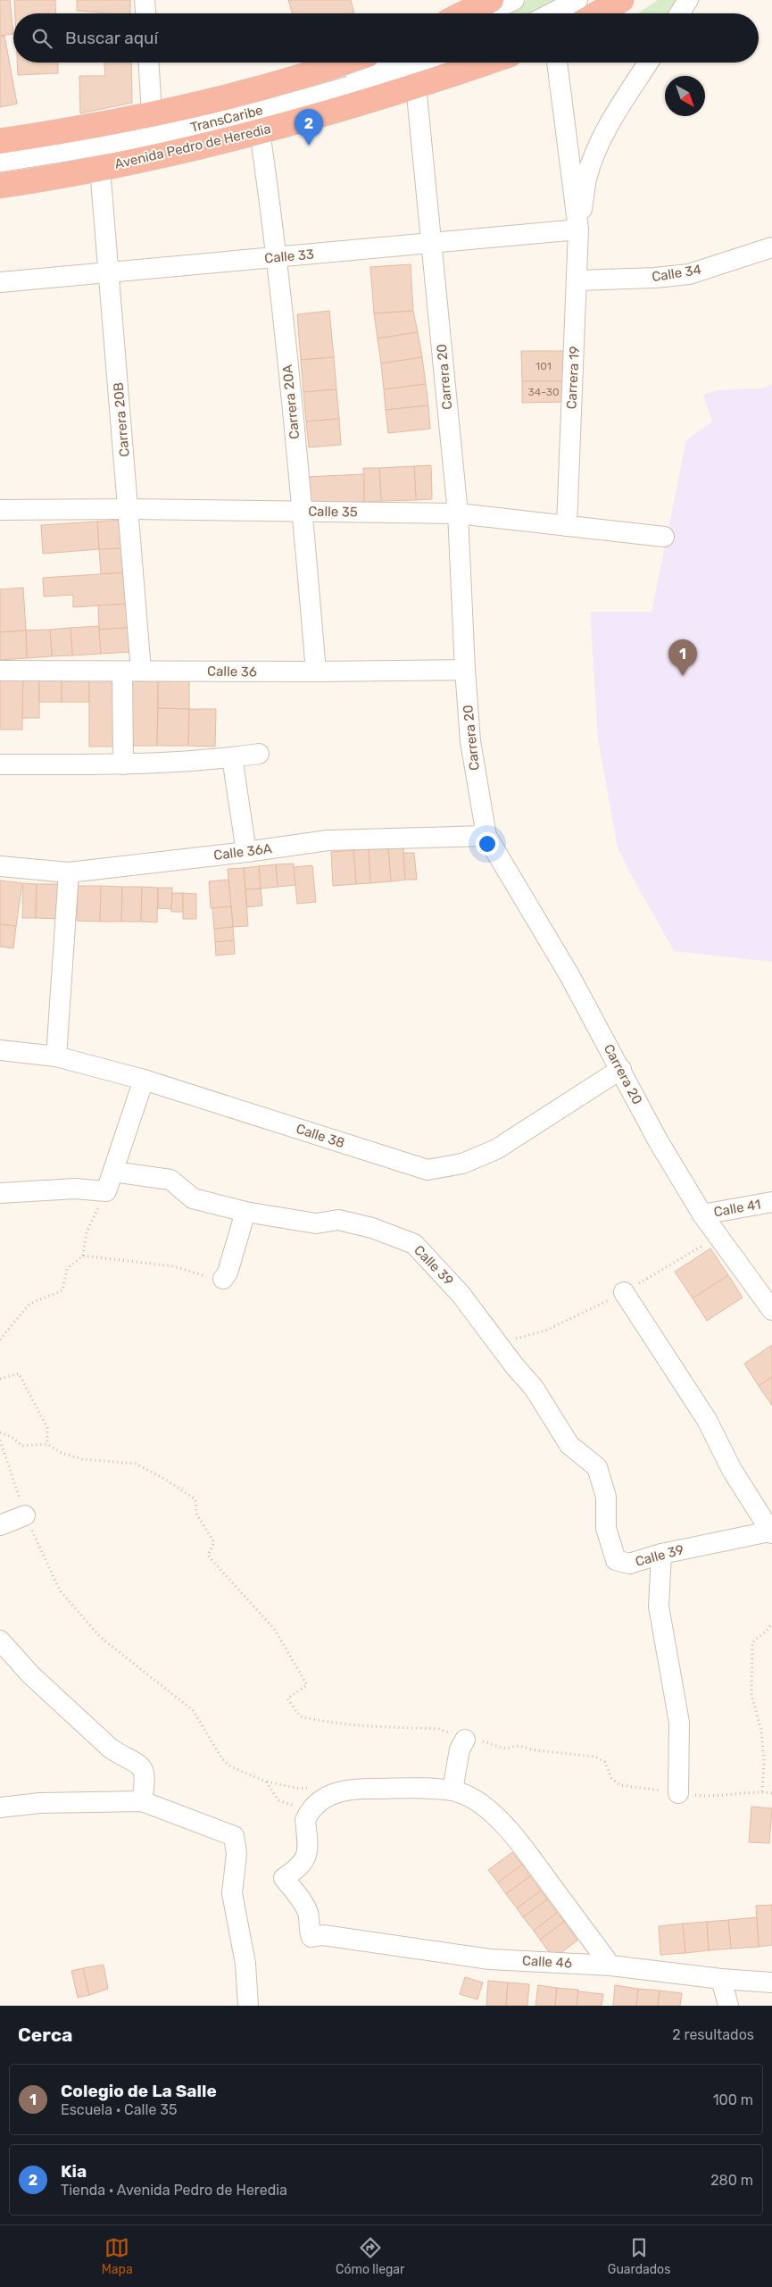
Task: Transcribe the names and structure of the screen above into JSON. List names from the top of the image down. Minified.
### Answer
{"streets":{"highway":["Avenida Pedro de Heredia"],"street":["TransCaribe","Calle 33","Calle 34","Carrera 20","Carrera 19","Carrera 20A","Carrera 20B","Calle 35","Calle 36","Calle 36A","Calle 38","Calle 41","Calle 39","Calle 46"]},"crossings":[["Avenida Pedro de Heredia","Carrera 20"],["Avenida Pedro de Heredia","Carrera 20A"],["Avenida Pedro de Heredia","Carrera 20B"],["Calle 33","Carrera 20"],["Calle 33","Carrera 19"],["Calle 33","Carrera 20A"],["Calle 33","Carrera 20B"],["Calle 34","Carrera 19"],["Carrera 20","Calle 35"],["Carrera 20","Calle 36"],["Carrera 20","Calle 36A"],["Carrera 20","Calle 38"],["Carrera 20","Calle 41"],["Carrera 19","Calle 35"],["Carrera 20A","Calle 35"],["Carrera 20A","Calle 36"],["Carrera 20B","Calle 35"],["Carrera 20B","Calle 36"]],"house_numbers":["101","34-30"],"north":"bottom right","page":{"search":"Buscar aquí","pins":["2","1"],"heading":["Cerca","2 resultados"],"list":[{"mark":"1","name":"Colegio de La Salle","note":"Escuela · Calle 35","value":"100 m"},{"mark":"2","name":"Kia","note":"Tienda · Avenida Pedro de Heredia","value":"280 m"}],"nav":["Mapa","Cómo llegar","Guardados"]}}
